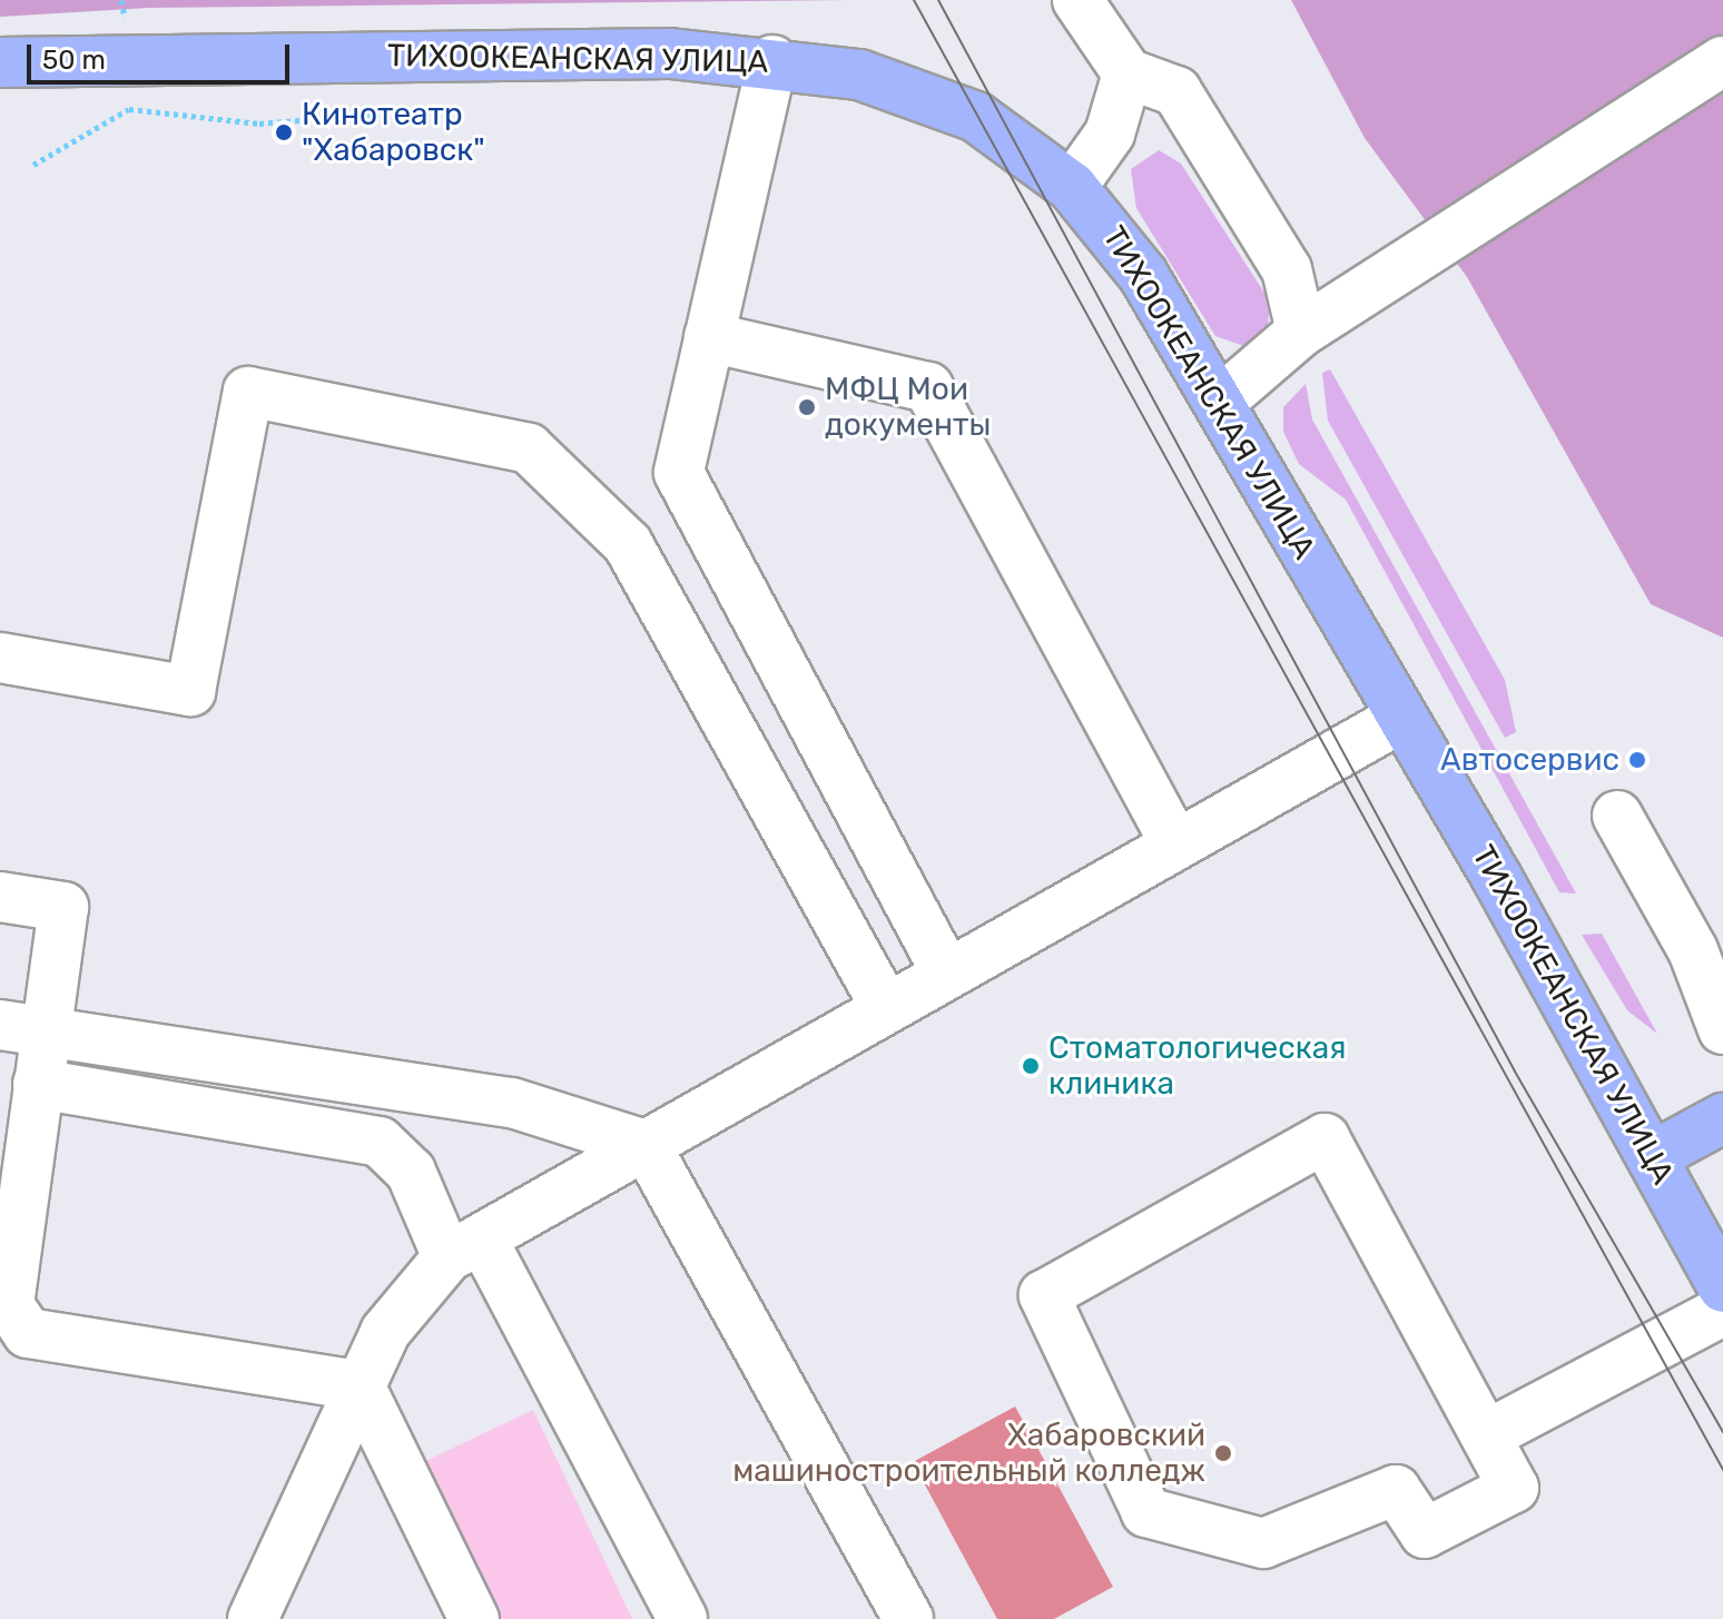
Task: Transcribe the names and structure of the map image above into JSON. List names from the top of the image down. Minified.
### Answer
{"streets":{"main road":["ТИХООКЕАНСКАЯ УЛИЦА"]},"places":["Кинотеатр \"Хабаровск\"","МФЦ Мои документы","Автосервис","Стоматологическая клиника","Хабаровский машиностроительный колледж"],"scale_bar":"50 m"}
